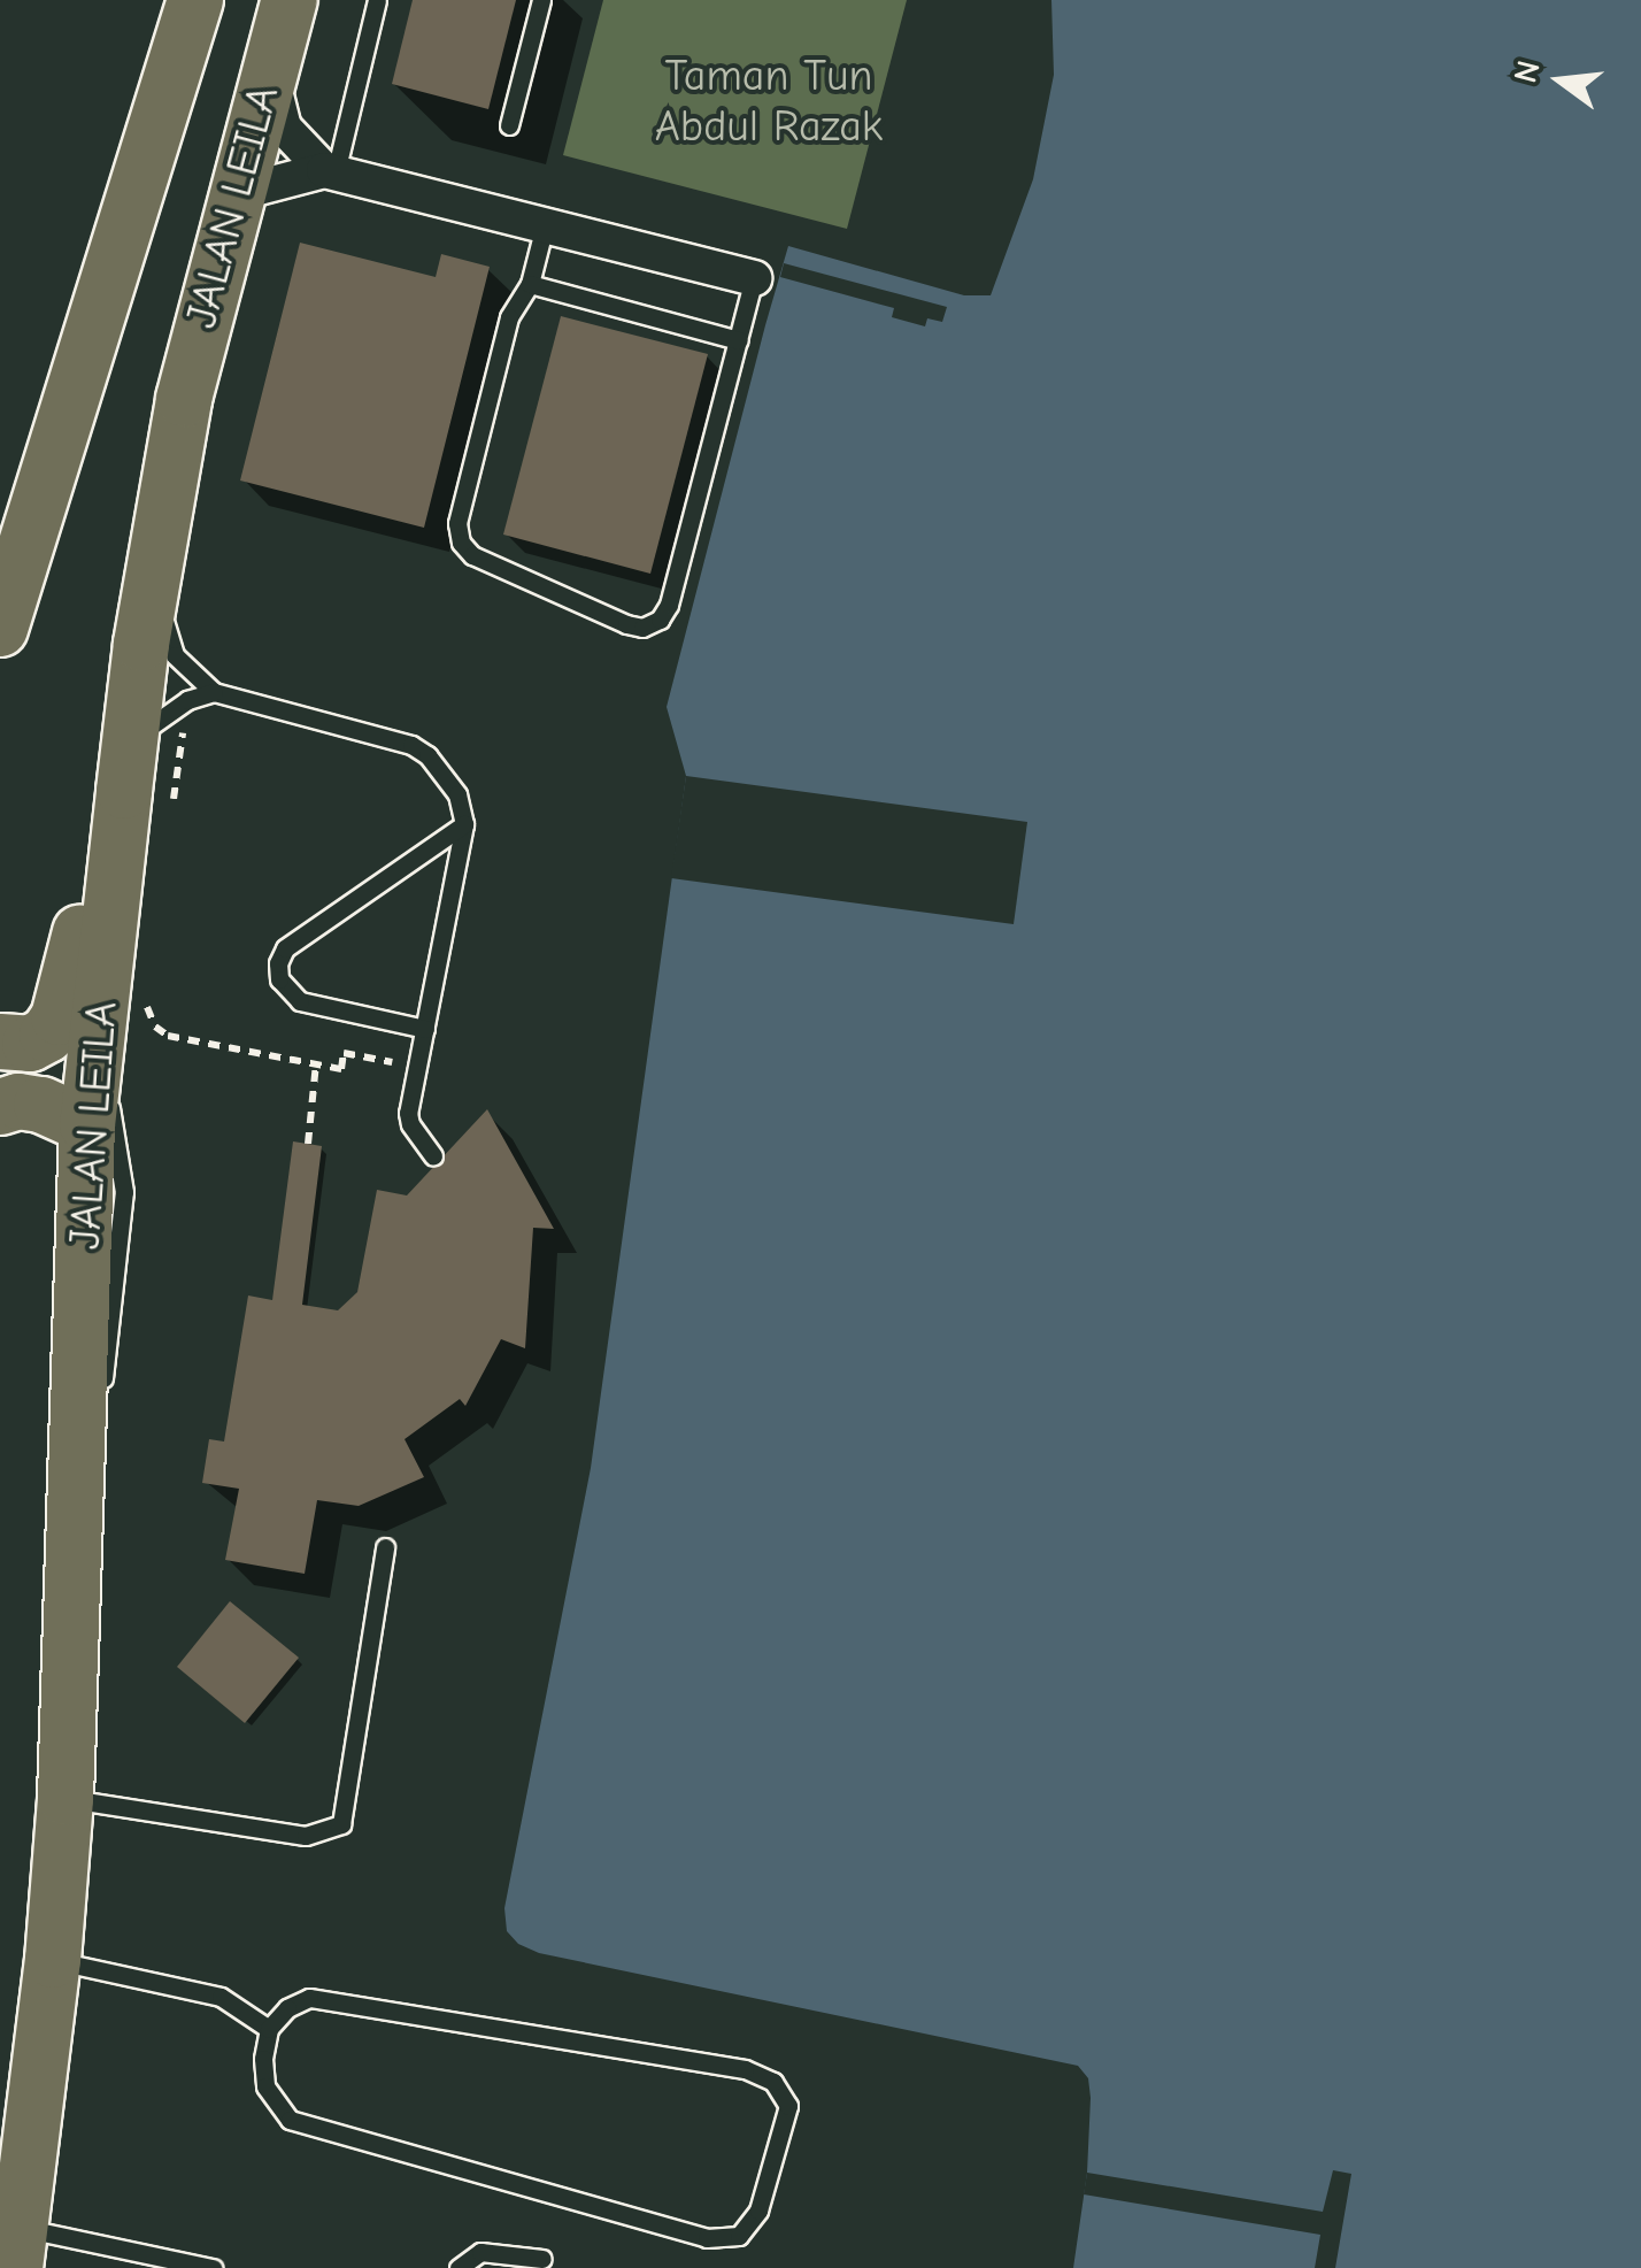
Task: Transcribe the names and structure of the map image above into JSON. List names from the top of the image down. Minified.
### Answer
{"streets":{"main road":["JALAN LEILA"]},"parks":["Taman Tun Abdul Razak"],"north":"left"}
